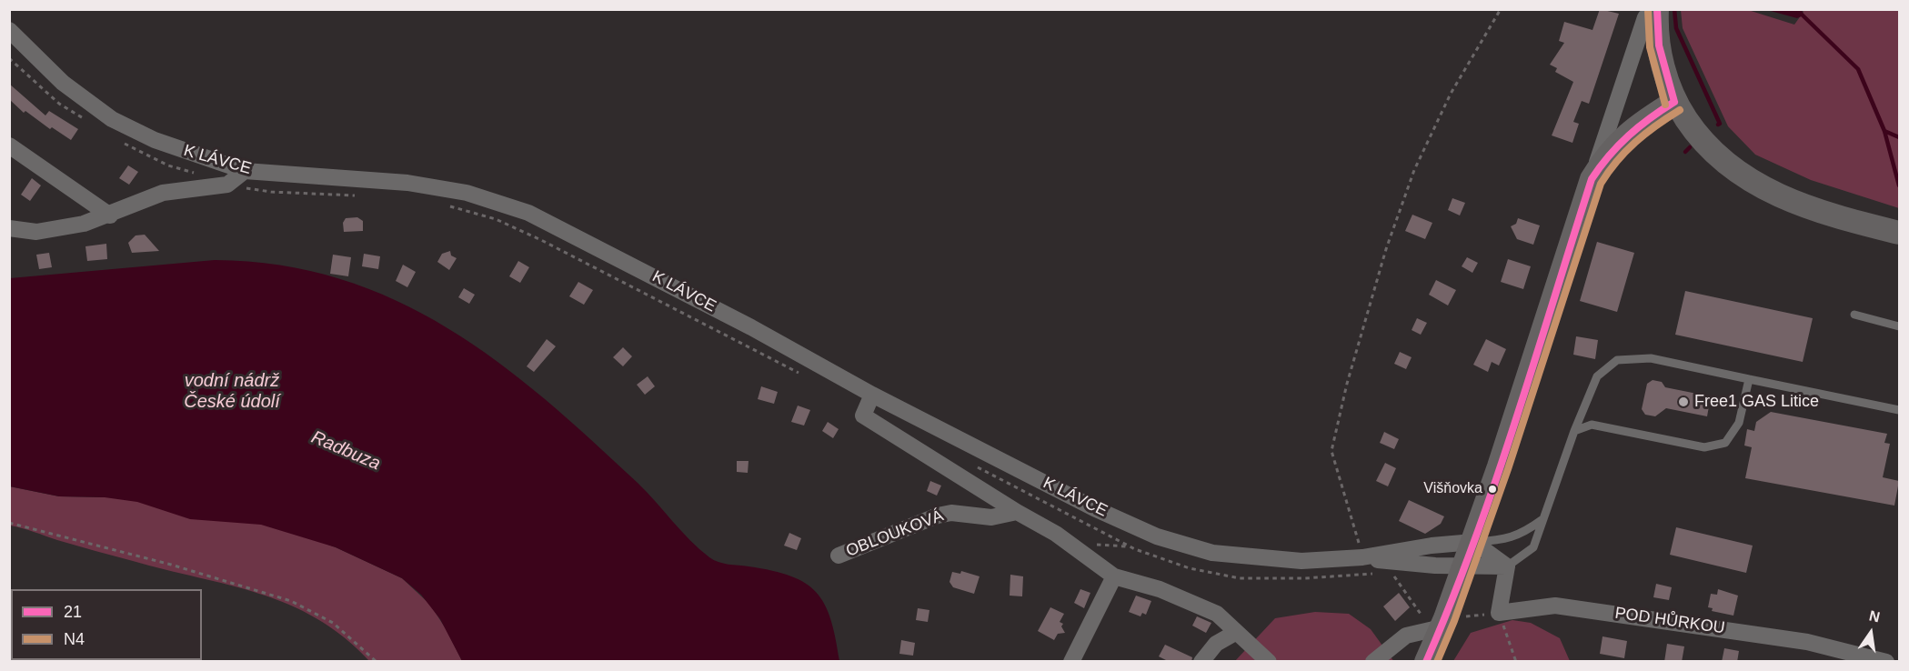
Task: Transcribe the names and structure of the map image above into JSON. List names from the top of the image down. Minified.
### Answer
{"streets":{"street":["K LÁVCE","OBLOUKOVÁ","POD HŮRKOU"]},"water":["vodní nádrž České údolí","Radbuza"],"places":["Free1 GAS Litice","Višňovka"],"lines":["transit line 21","transit line N4"],"legend":["21","N4"],"north":"top"}
